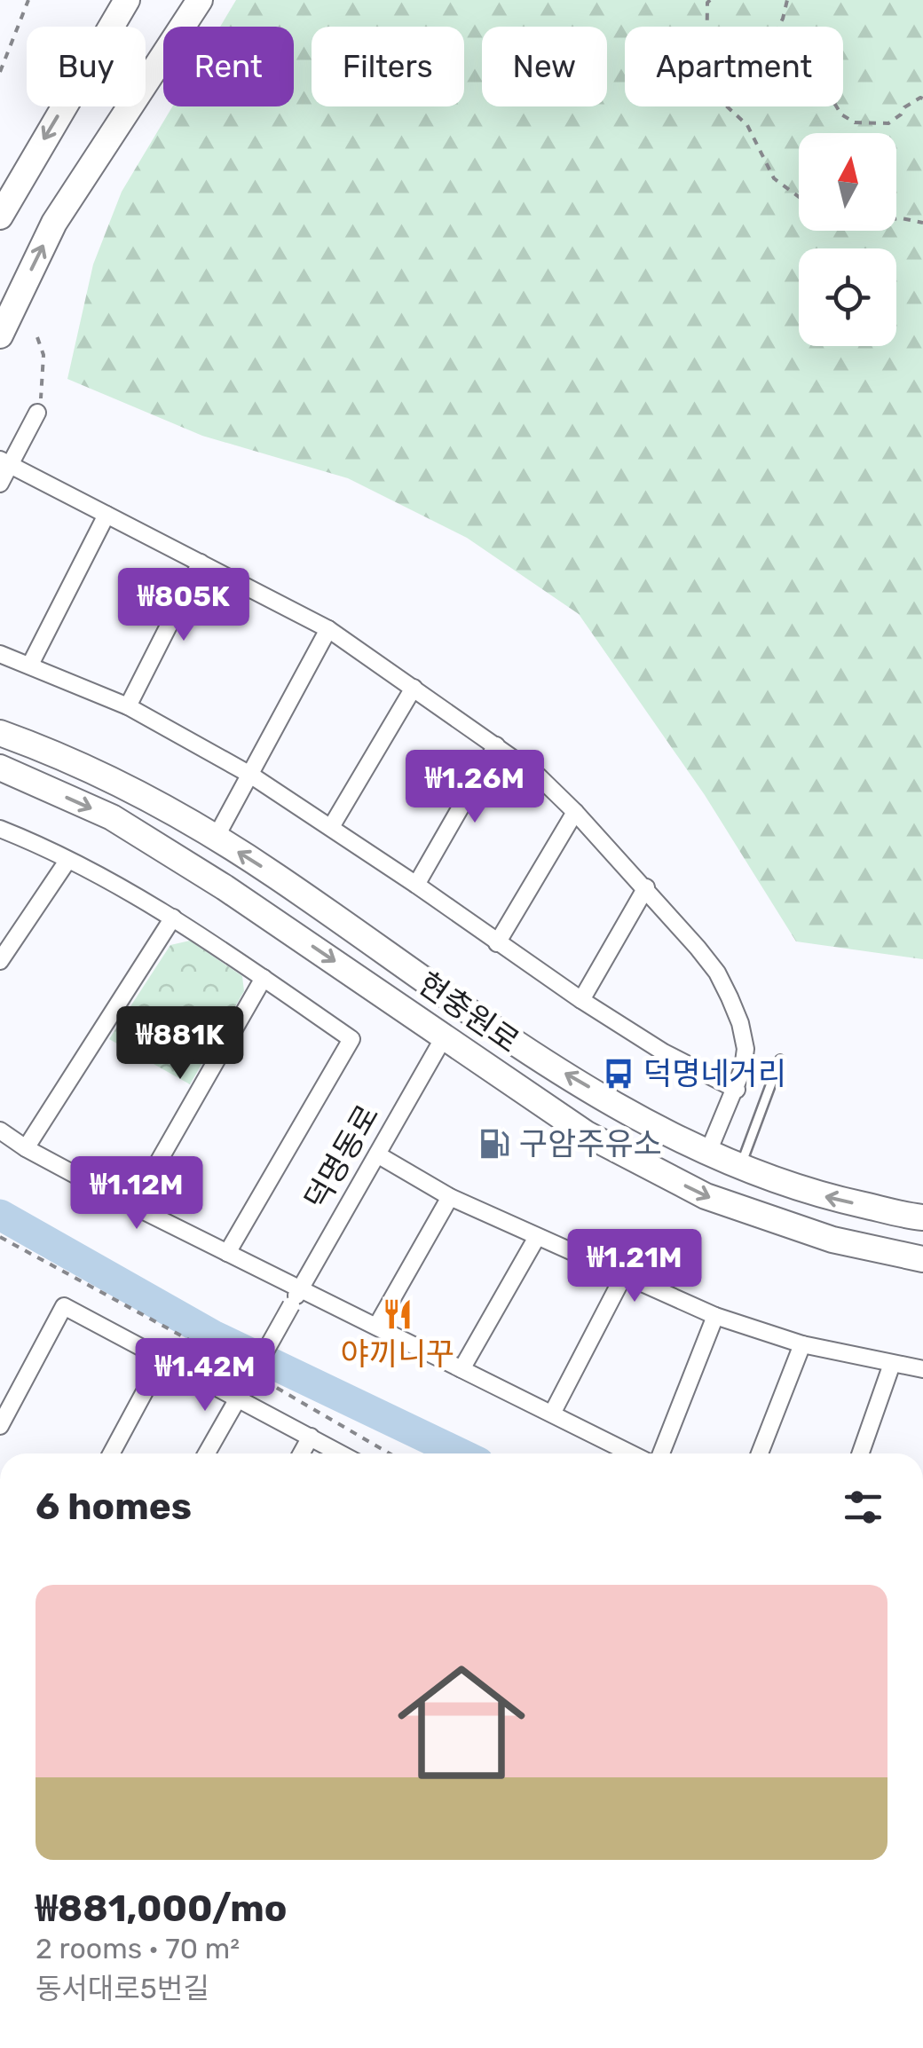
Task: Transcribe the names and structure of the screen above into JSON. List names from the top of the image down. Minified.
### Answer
{"streets":{"main road":["현충원로"],"street":["덕명동로"]},"crossings":[["현충원로","덕명동로"]],"places":{"bus stop":["덕명네거리"],"fuel station":["구암주유소"],"restaurant":["야끼니꾸"]},"north":"top","page":{"chip":["Buy","Rent","Filters","New","Apartment"],"price":["₩805K","₩1.26M","₩881K","₩1.12M","₩1.21M","₩1.42M"],"heading":"6 homes","list":[{"name":"₩881,000/mo","note":"2 rooms · 70 m² · 동서대로5번길"}]}}
